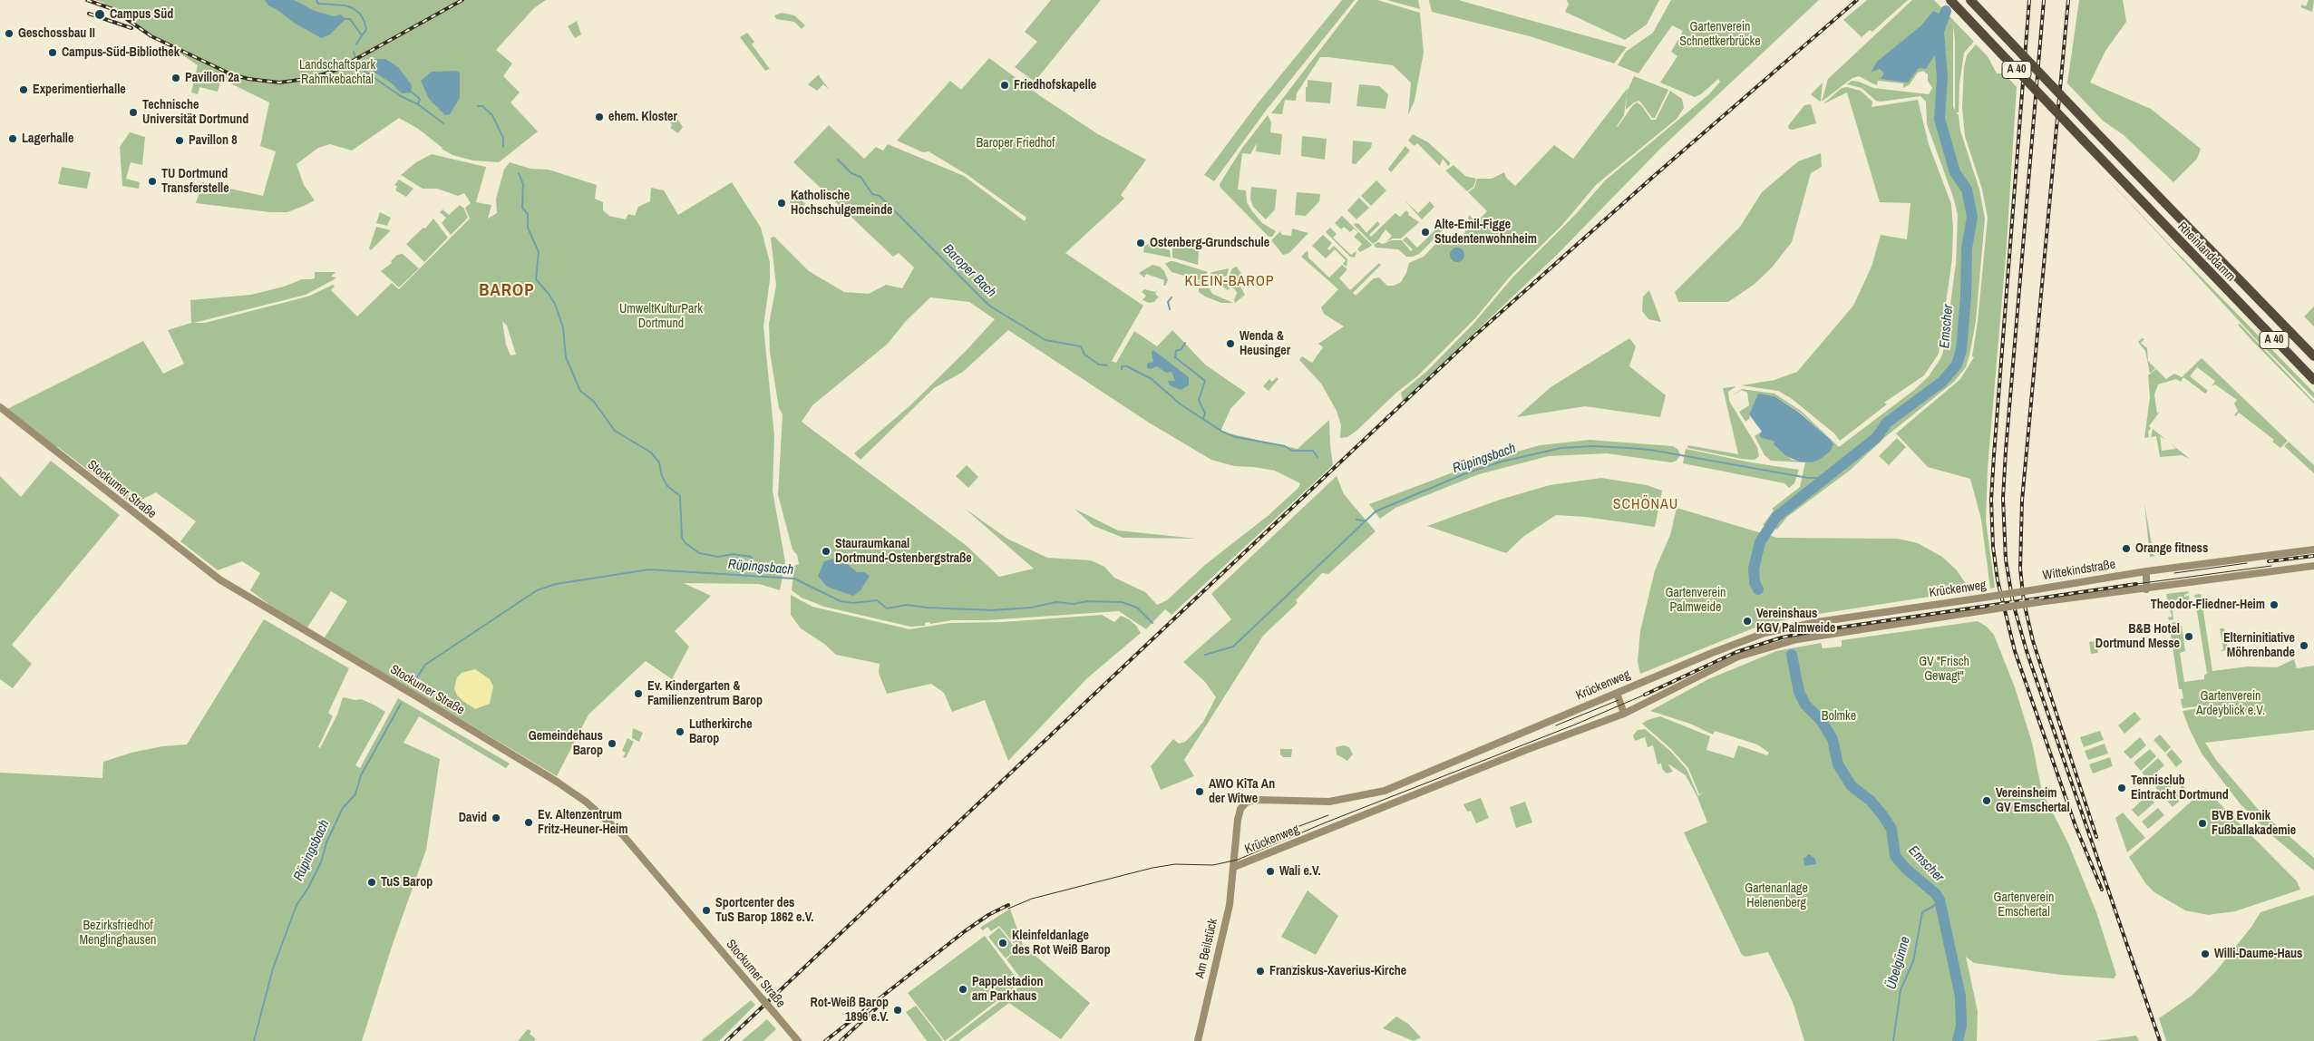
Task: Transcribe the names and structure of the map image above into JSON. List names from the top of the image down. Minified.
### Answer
{"streets":{"highway":["A 40","Rheinlanddamm"],"main road":["Stockumer Straße","Wittekindstraße","Krückenweg","Am Beilstück"]},"crossings":[["Wittekindstraße","Krückenweg"],["Krückenweg","Am Beilstück"]],"districts":["KLEIN-BAROP","BAROP","SCHÖNAU"],"water":["Baroper Bach","Emscher","Rüpingsbach","Übelgünne"],"parks":["Gartenverein Schnettkerbrücke","Landschaftspark Rahmkebachtal","Baroper Friedhof","UmweltKulturPark Dortmund","Gartenverein Palmweide","GV \"Frisch Gewagt\"","Gartenverein Ardeyblick e.V.","Bolmke","Gartenanlage Helenenberg","Gartenverein Emschertal","Bezirksfriedhof Menglinghausen"],"places":["Campus Süd","Geschossbau II","Campus-Süd-Bibliothek","Pavillon 2a","Friedhofskapelle","Experimentierhalle","Technische Universität Dortmund","ehem. Kloster","Lagerhalle","Pavillon 8","TU Dortmund Transferstelle","Katholische Hochschulgemeinde","Alte-Emil-Figge Studentenwohnheim","Ostenberg-Grundschule","Wenda & Heusinger","Orange fitness","Stauraumkanal Dortmund-Ostenbergstraße","Theodor-Fliedner-Heim","Vereinshaus KGV Palmweide","B&B Hotel Dortmund Messe","Elterninitiative Möhrenbande","Ev. Kindergarten & Familienzentrum Barop","Lutherkirche Barop","Gemeindehaus Barop","Tennisclub Eintracht Dortmund","AWO KiTa An der Witwe","Vereinsheim GV Emschertal","David","Ev. Altenzentrum Fritz-Heuner-Heim","BVB Evonik Fußballakademie","Wali e.V.","TuS Barop","Sportcenter des TuS Barop 1862 e.V.","Kleinfeldanlage des Rot Weiß Barop","Willi-Daume-Haus","Franziskus-Xaverius-Kirche","Pappelstadion am Parkhaus","Rot-Weiß Barop 1896 e.V."]}
